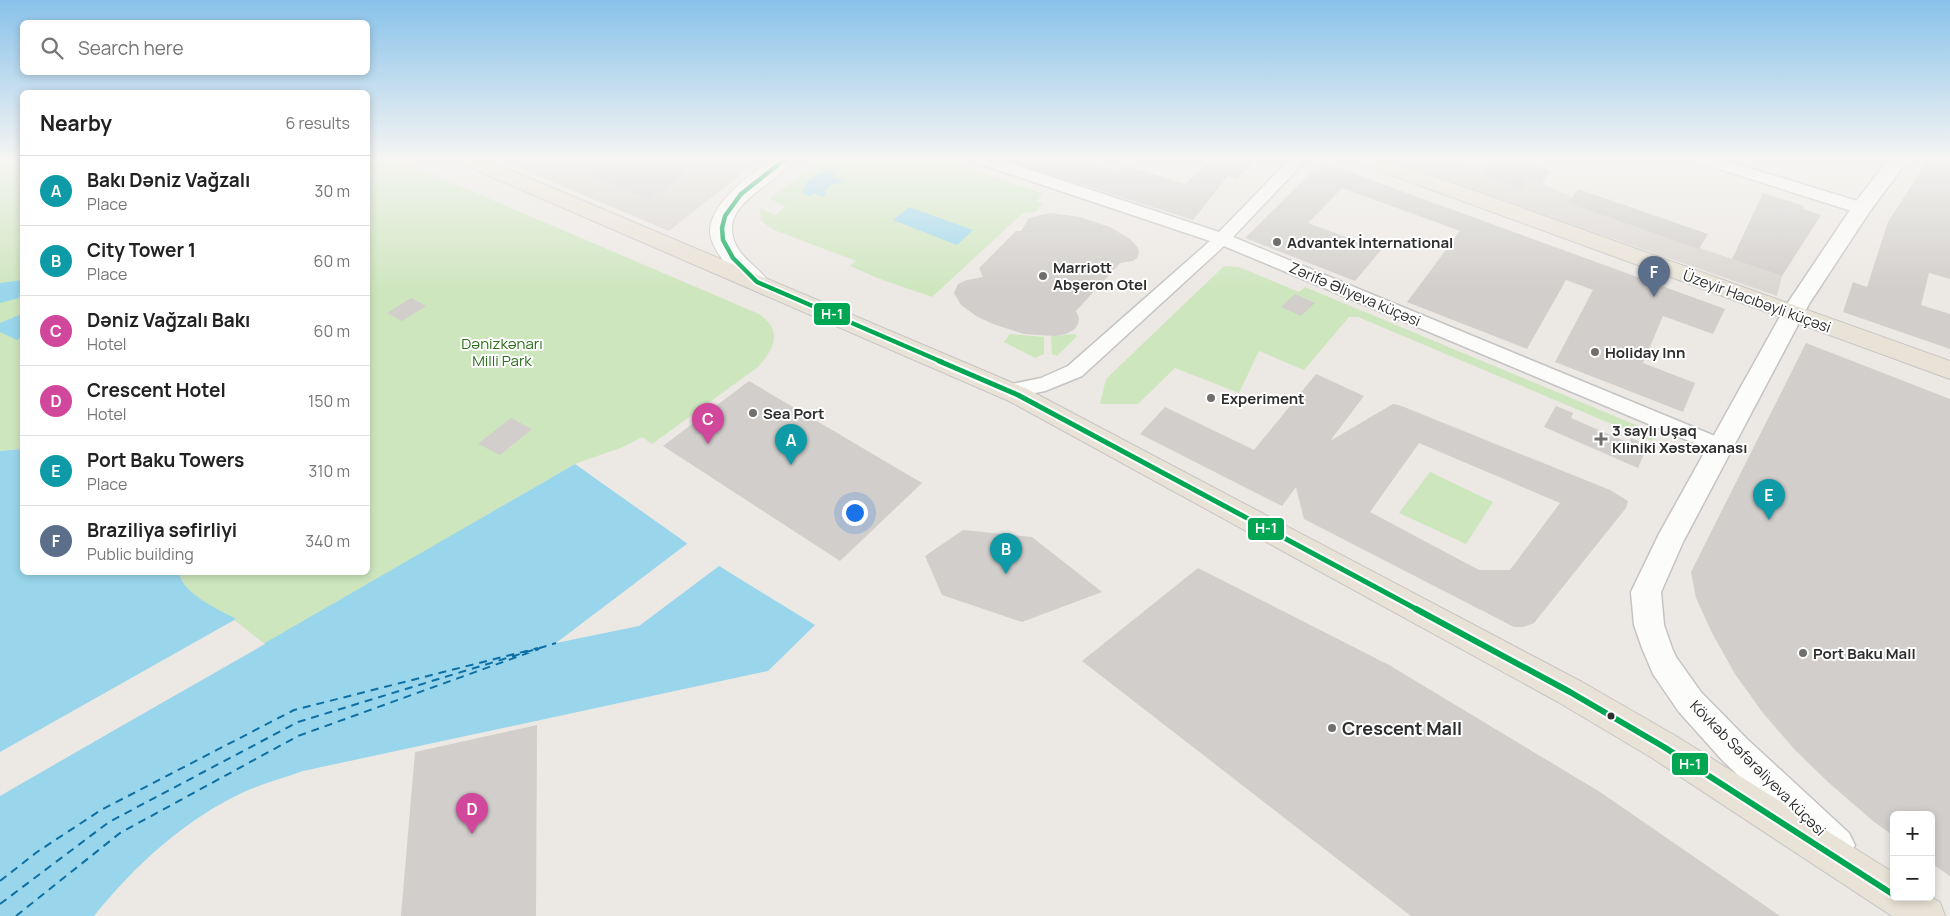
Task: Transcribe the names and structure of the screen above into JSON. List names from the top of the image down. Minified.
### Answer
{"streets":{"highway":["Üzeyir Hacıbəyli küçəsi"],"street":["Zərifə Əliyeva küçəsi","Kövkəb Səfərəliyeva küçəsi"]},"crossings":[["Zərifə Əliyeva küçəsi","Kövkəb Səfərəliyeva küçəsi"],["Üzeyir Hacıbəyli küçəsi","Kövkəb Səfərəliyeva küçəsi"]],"parks":["Dənizkənarı Milli Park"],"places":{"other":["Advantek İnternational","Marriott Abşeron Otel","Holiday Inn","Experiment","Sea Port","Port Baku Mall","Crescent Mall"],"health":["3 saylı Uşaq Kliniki Xəstəxanası"]},"lines":["transit line H-1"],"page":{"search":"Search here","heading":["Nearby","6 results"],"list":[{"mark":"A","name":"Bakı Dəniz Vağzalı","note":"Place","value":"30 m"},{"mark":"B","name":"City Tower 1","note":"Place","value":"60 m"},{"mark":"C","name":"Dəniz Vağzalı Bakı","note":"Hotel","value":"60 m"},{"mark":"D","name":"Crescent Hotel","note":"Hotel","value":"150 m"},{"mark":"E","name":"Port Baku Towers","note":"Place","value":"310 m"},{"mark":"F","name":"Braziliya səfirliyi","note":"Public building","value":"340 m"}],"pins":["F","C","A","E","B","D"],"map_buttons":["+","−"]}}
